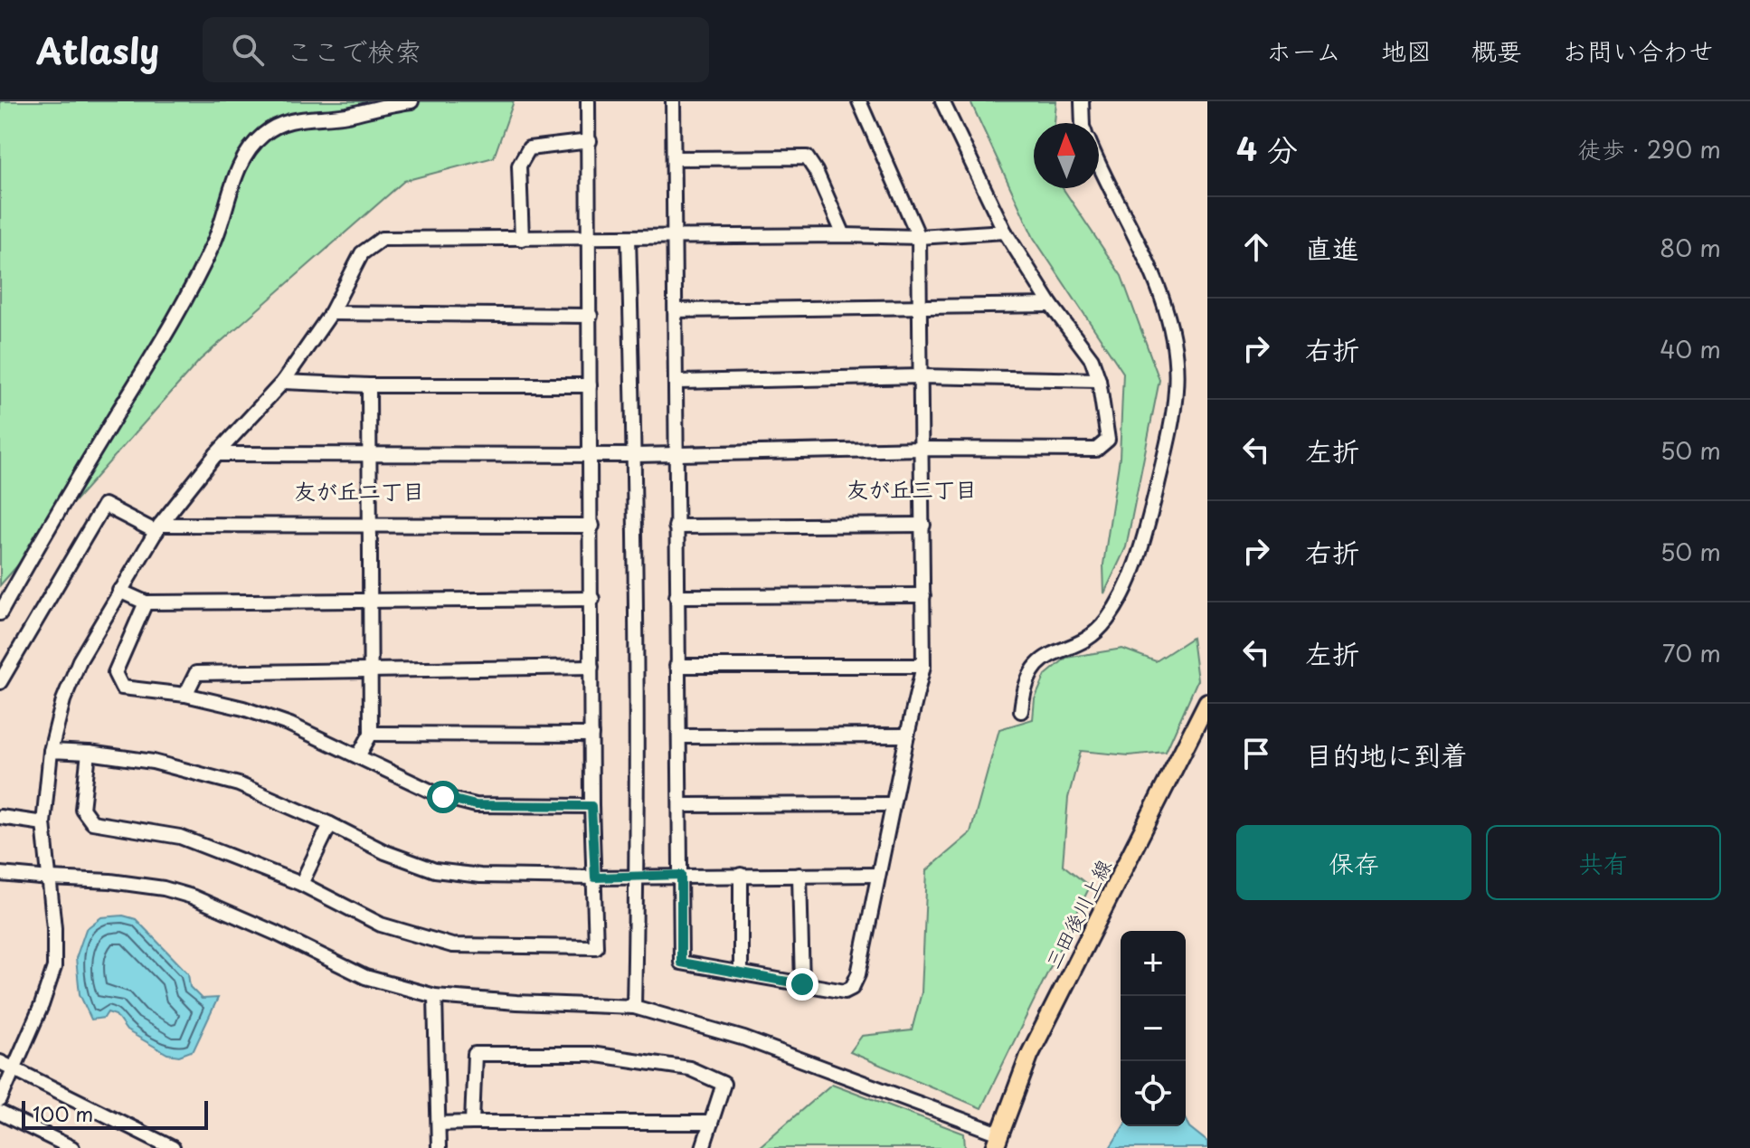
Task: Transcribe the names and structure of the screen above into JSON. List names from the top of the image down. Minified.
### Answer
{"streets":{"main road":["三田後川上線"]},"districts":["友が丘三丁目","友が丘二丁目"],"scale_bar":"100 m","north":"top","page":{"header":"Atlasly","search":"ここで検索","nav":["ホーム","地図","概要","お問い合わせ"],"heading":["4 分","徒歩 · 290 m"],"list":[["直進","80 m"],["右折","40 m"],["左折","50 m"],["右折","50 m"],["左折","70 m"],"目的地に到着"],"buttons":["保存","共有"],"map_buttons":["+","−"],"scale":"100 m"}}
